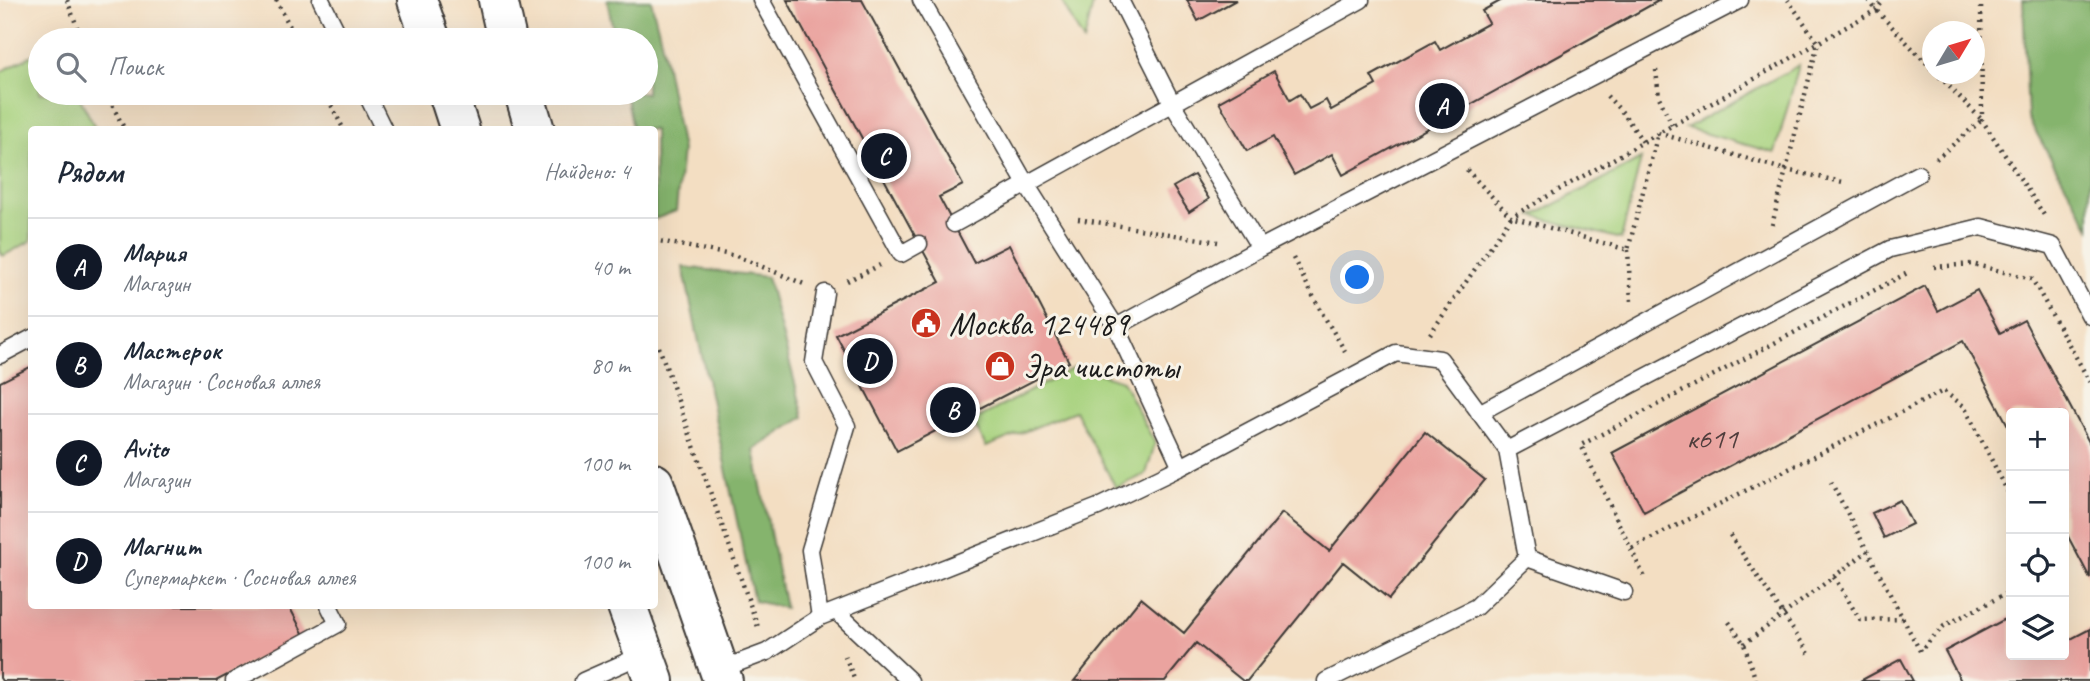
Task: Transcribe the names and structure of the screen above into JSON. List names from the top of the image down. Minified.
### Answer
{"places":{"public building":["Москва 124489"],"shop":["Эра чистоты"]},"house_numbers":["к611"],"north":"top right","page":{"search":"Поиск","pins":["A","C","D","B"],"heading":["Рядом","Найдено: 4"],"list":[{"mark":"A","name":"Мария","note":"Магазин","value":"40 m"},{"mark":"B","name":"Мастерок","note":"Магазин · Сосновая аллея","value":"80 m"},{"mark":"C","name":"Avito","note":"Магазин","value":"100 m"},{"mark":"D","name":"Магнит","note":"Супермаркет · Сосновая аллея","value":"100 m"}],"map_buttons":["+","−"]}}
